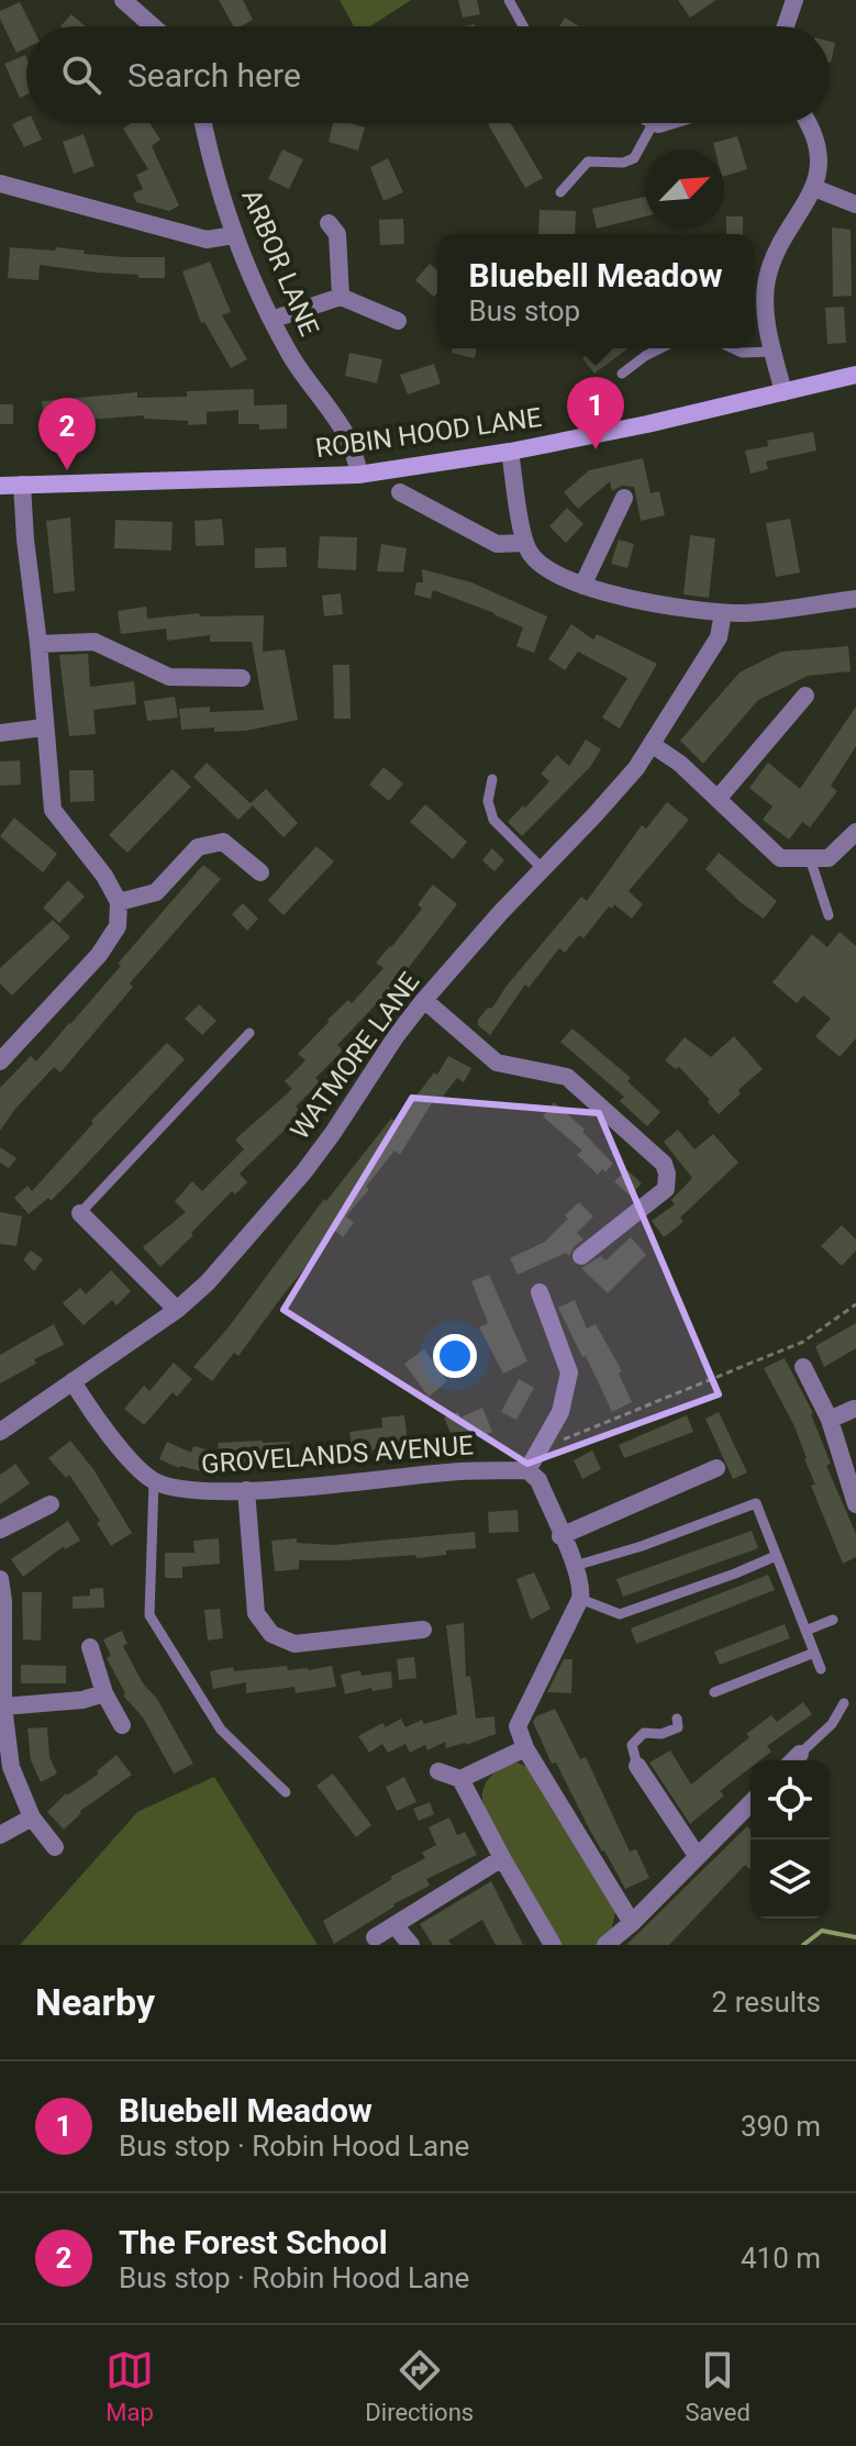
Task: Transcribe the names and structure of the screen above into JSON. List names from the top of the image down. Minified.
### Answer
{"streets":{"main road":["ROBIN HOOD LANE"],"street":["ARBOR LANE","WATMORE LANE","GROVELANDS AVENUE"]},"crossings":[["ARBOR LANE","ROBIN HOOD LANE"]],"north":"top right","page":{"search":"Search here","popup":["Bluebell Meadow","Bus stop"],"pins":["1","2"],"heading":["Nearby","2 results"],"list":[{"mark":"1","name":"Bluebell Meadow","note":"Bus stop · Robin Hood Lane","value":"390 m"},{"mark":"2","name":"The Forest School","note":"Bus stop · Robin Hood Lane","value":"410 m"}],"nav":["Map","Directions","Saved"]}}
